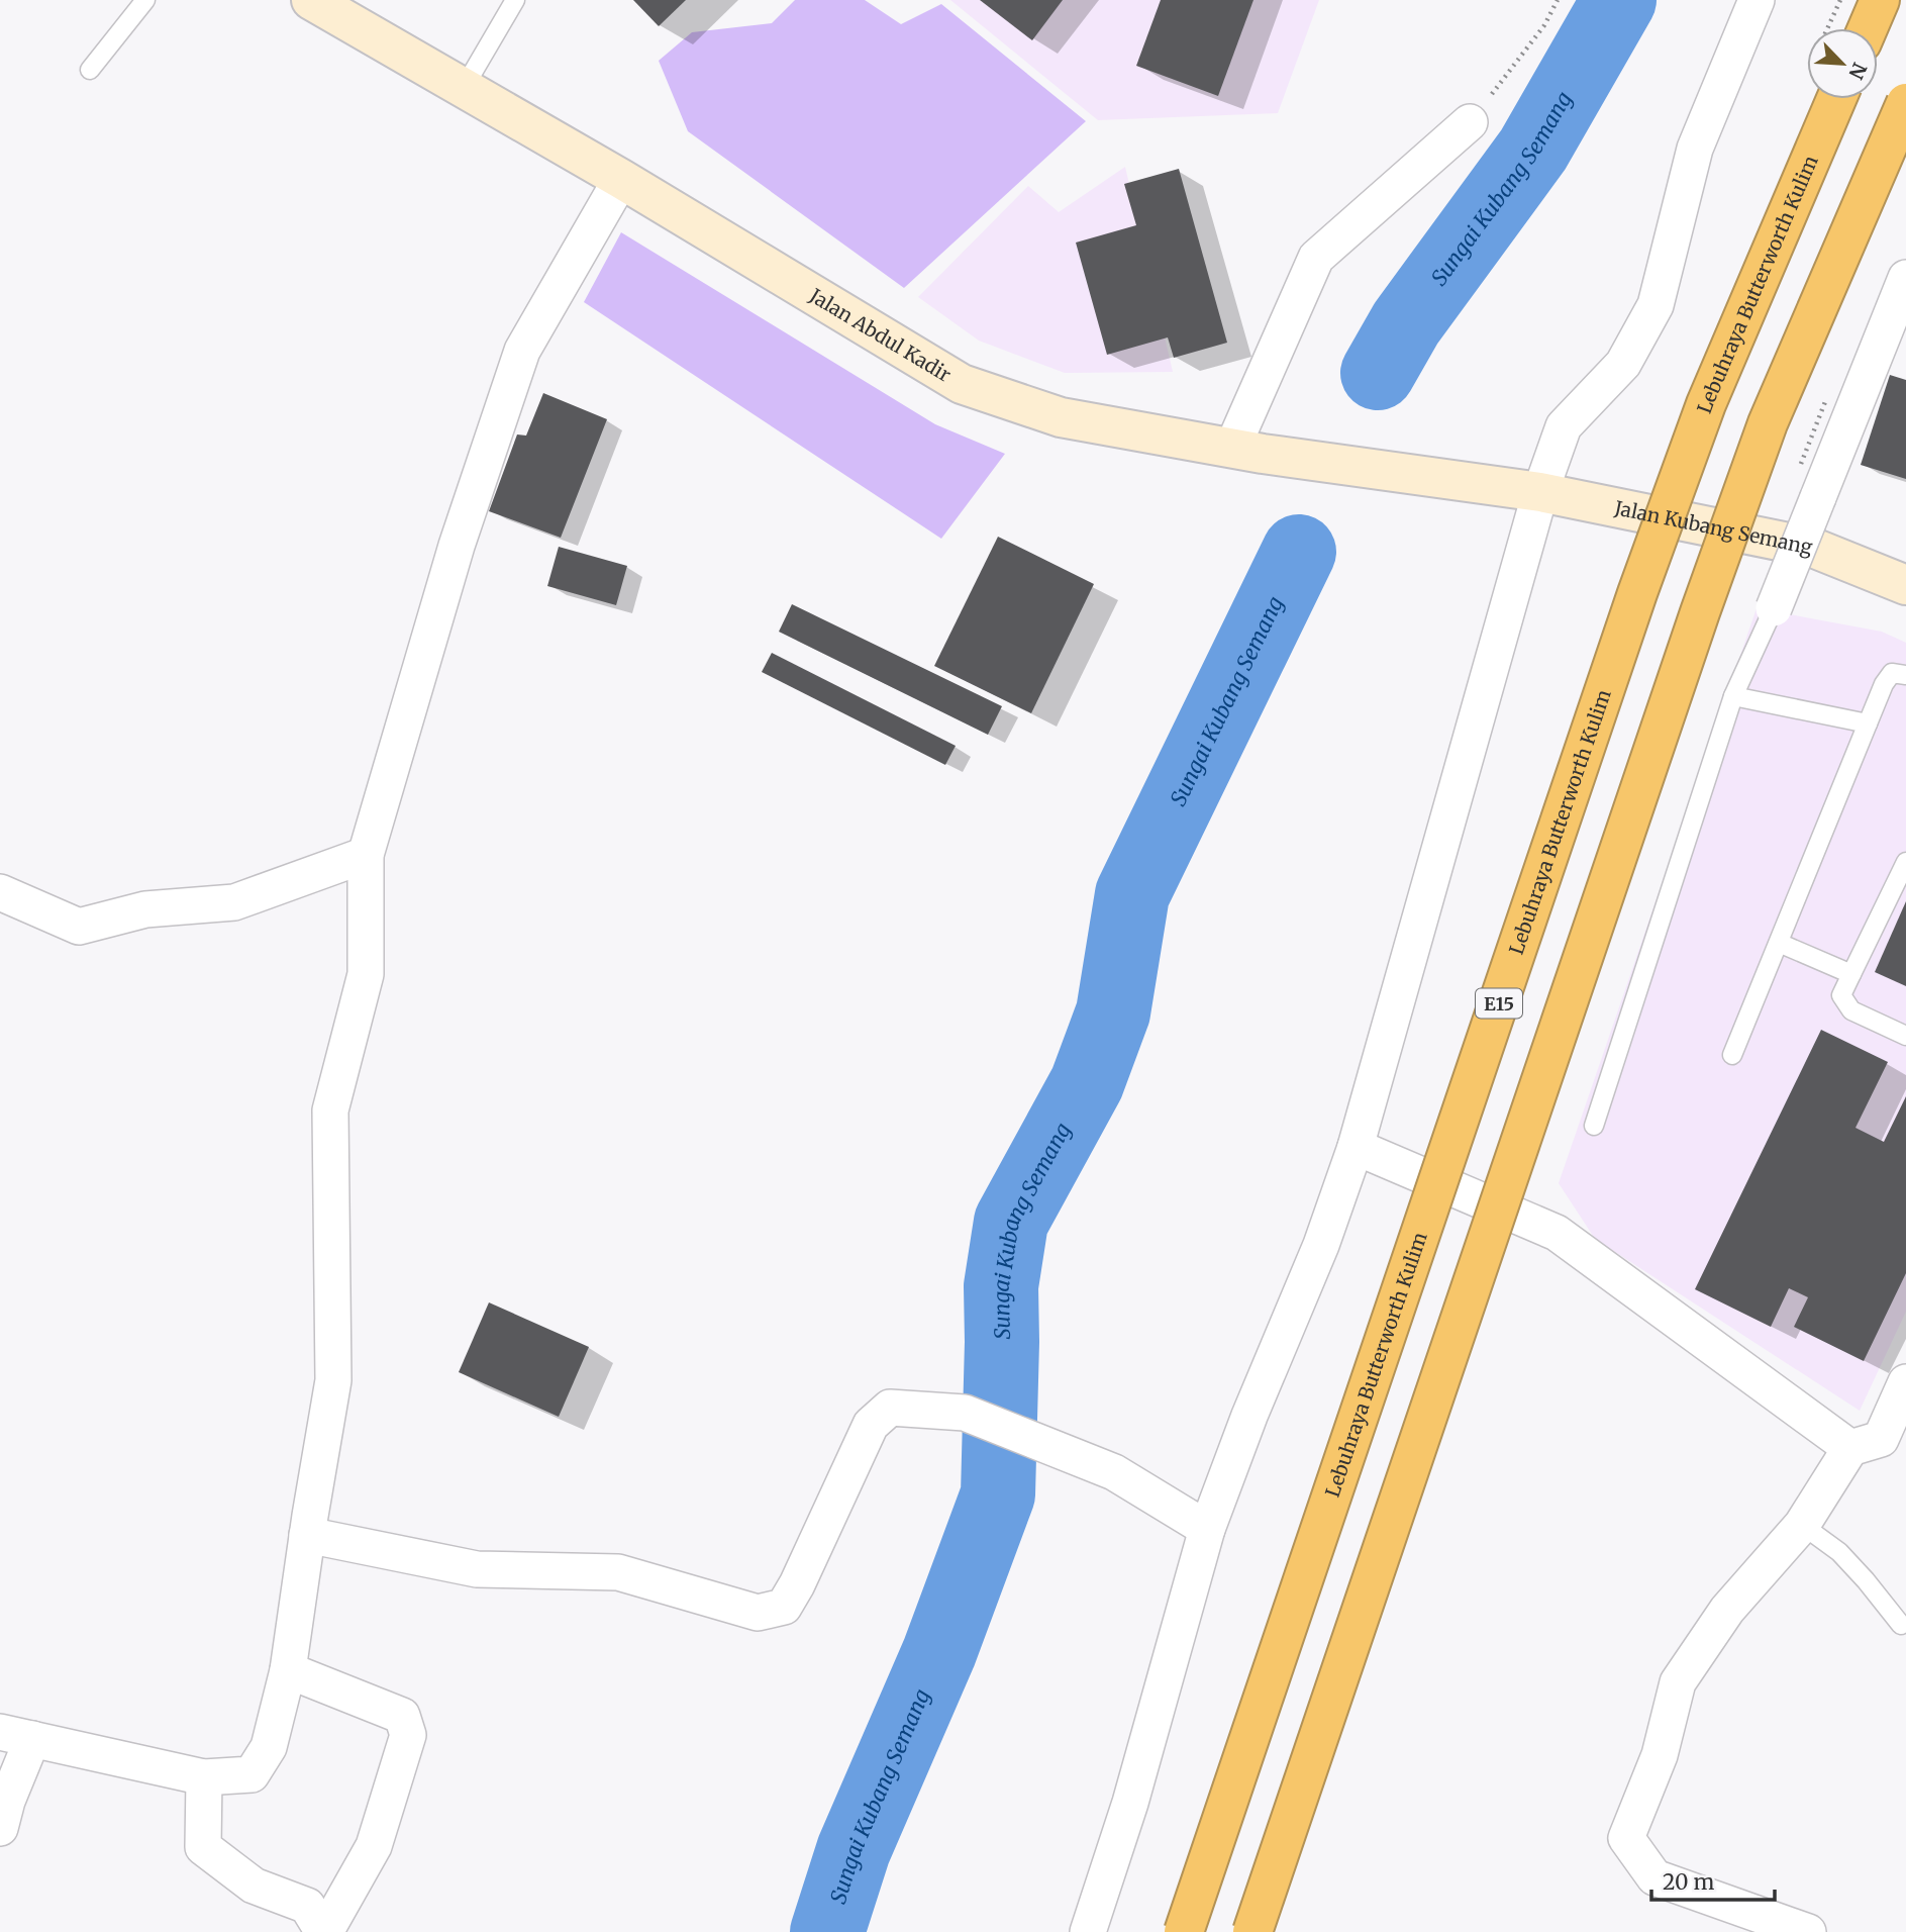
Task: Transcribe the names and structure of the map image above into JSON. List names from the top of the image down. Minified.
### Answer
{"streets":{"highway":["Lebuhraya Butterworth Kulim","E15"],"main road":["Jalan Abdul Kadir","Jalan Kubang Semang"]},"crossings":[["Jalan Abdul Kadir","Jalan Kubang Semang"]],"water":["Sungai Kubang Semang"],"scale_bar":"20 m","north":"bottom right"}
